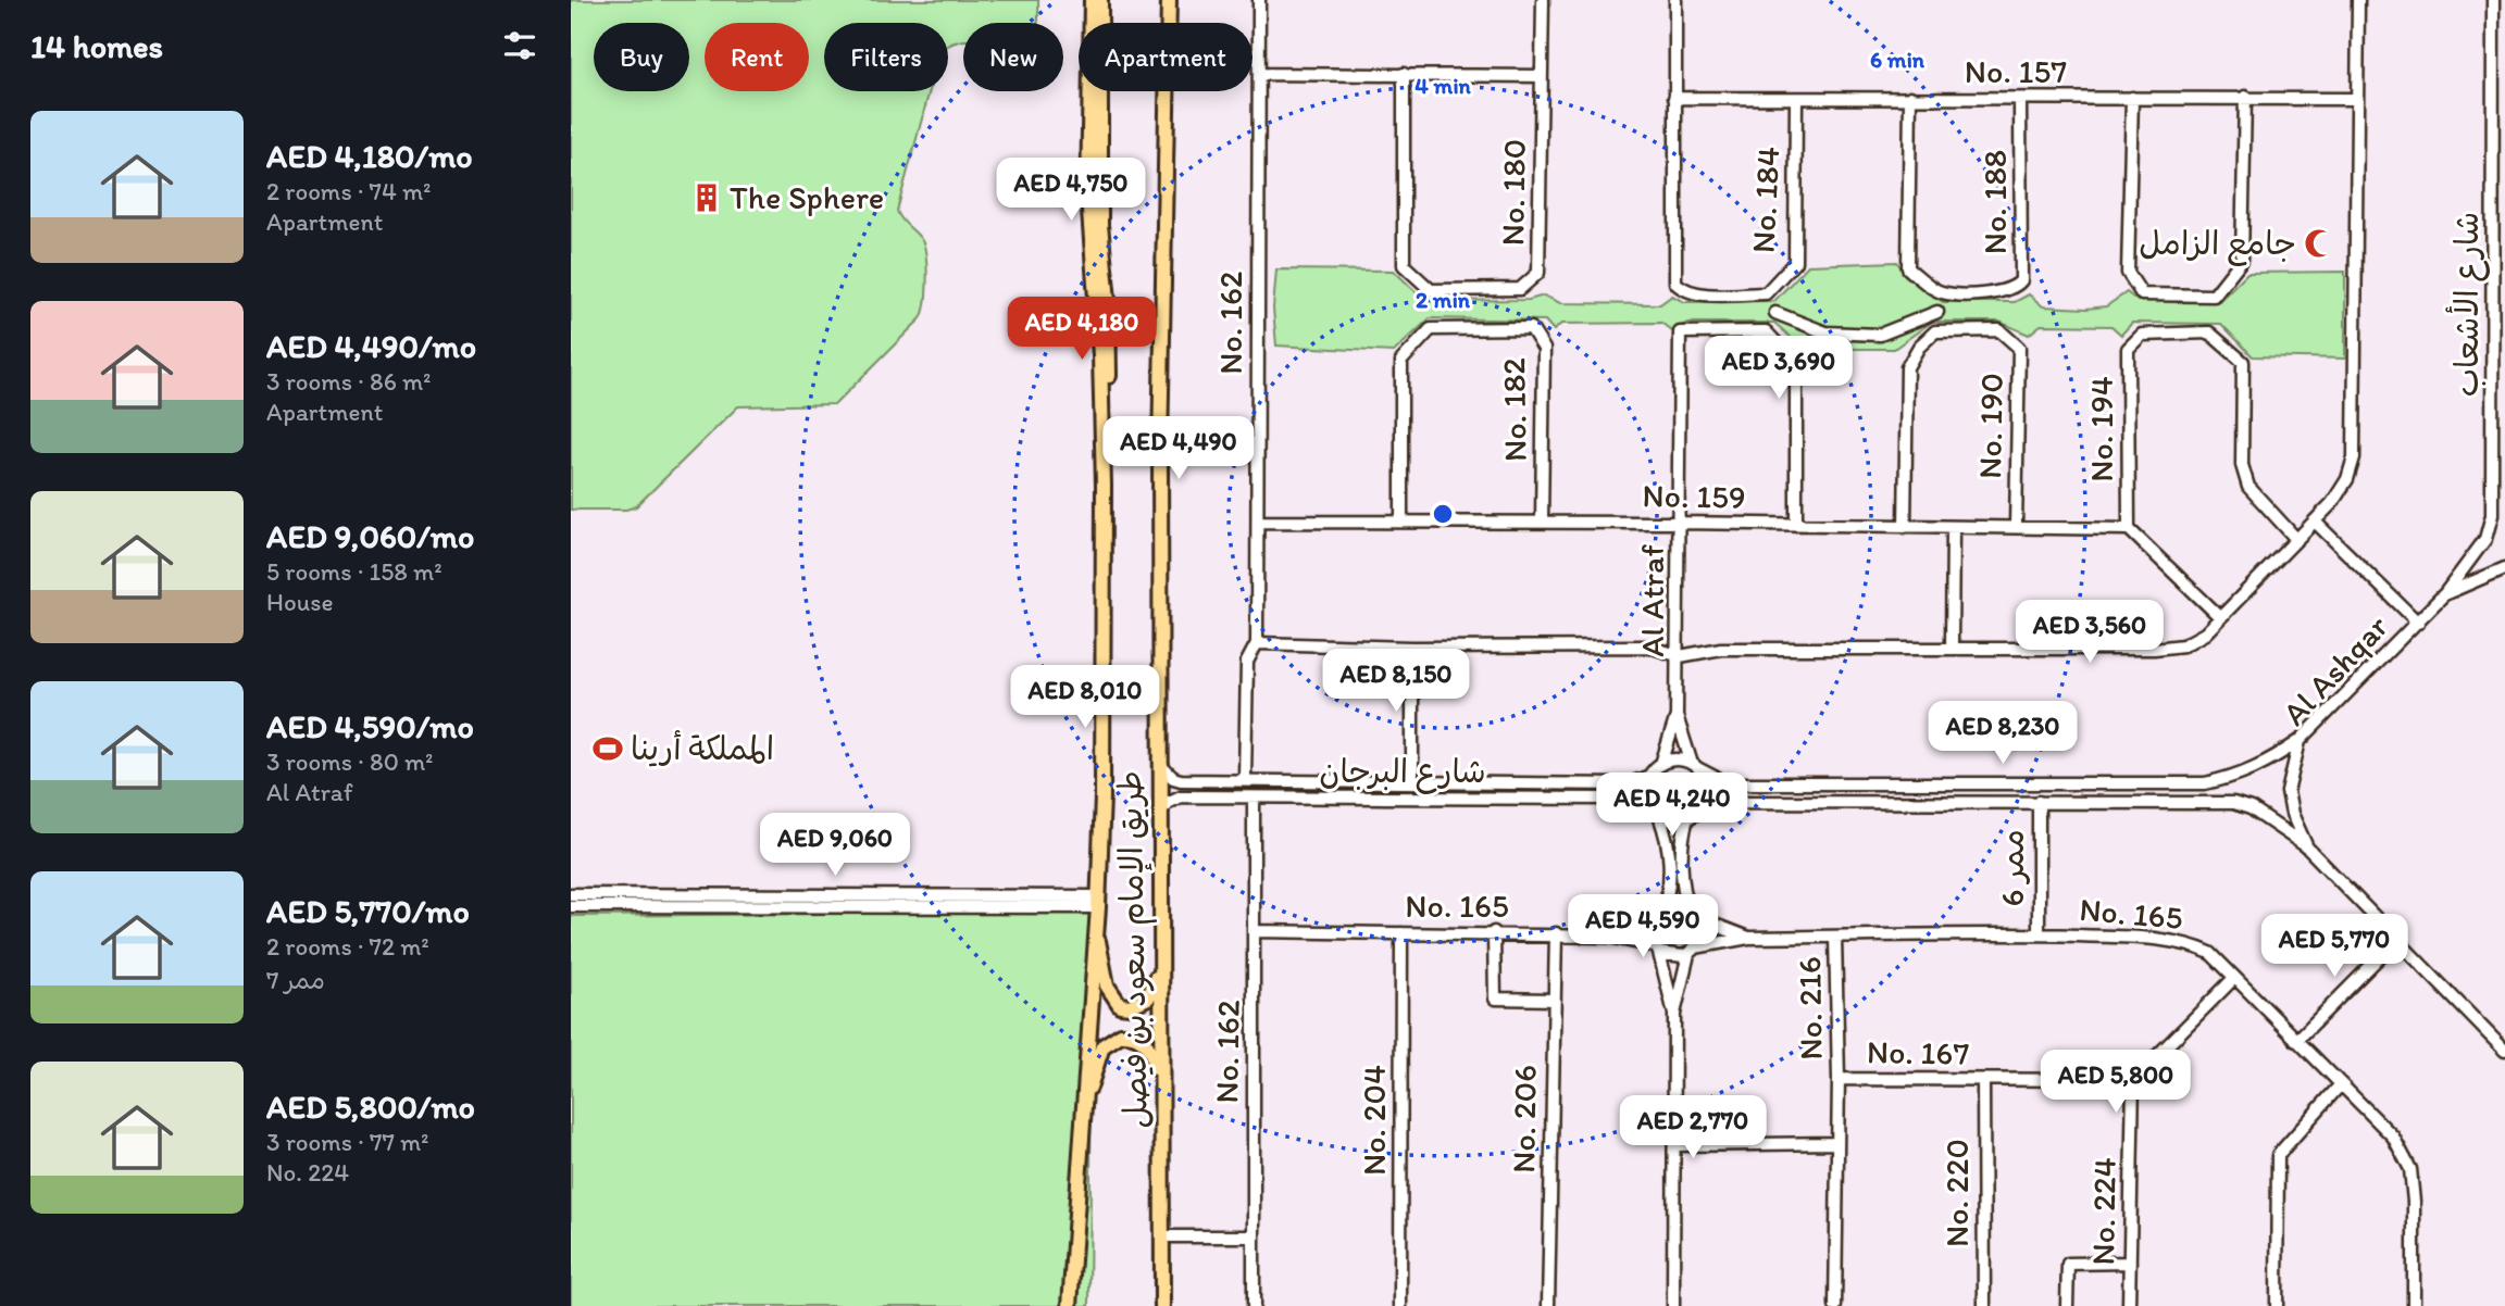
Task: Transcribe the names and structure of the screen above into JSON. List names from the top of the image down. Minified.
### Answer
{"streets":{"main road":["طريق الإمام سعود بن فيصل"],"street":["No. 157","No. 180","No. 184","No. 188","شارع الأشعاب","No. 162","No. 182","No. 190","No. 194","No. 159","Al Atraf","Al Ashqar","شارع البرجان","ممر 6","No. 165","No. 216","No. 167","No. 206","No. 204","No. 220","No. 224"]},"crossings":[["No. 157","No. 184"],["No. 157","No. 188"],["شارع الأشعاب","Al Ashqar"],["No. 162","No. 159"],["No. 162","شارع البرجان"],["No. 162","No. 165"],["No. 182","No. 159"],["No. 190","No. 159"],["No. 194","No. 159"],["No. 159","Al Atraf"],["Al Ashqar","شارع البرجان"],["شارع البرجان","ممر 6"],["شارع البرجان","طريق الإمام سعود بن فيصل"],["ممر 6","No. 165"],["No. 165","No. 216"],["No. 165","No. 206"],["No. 165","No. 204"],["No. 216","No. 167"],["No. 167","No. 220"],["No. 167","No. 224"]],"places":{"building":["The Sphere"],"mosque":["جامع الزامل"],"sports":["المملكة أرينا"]},"page":{"heading":"14 homes","chip":["Buy","Rent","Filters","New","Apartment"],"list":[{"name":"AED 4,180/mo","note":"2 rooms · 74 m² · Apartment"},{"name":"AED 4,490/mo","note":"3 rooms · 86 m² · Apartment"},{"name":"AED 9,060/mo","note":"5 rooms · 158 m² · House"},{"name":"AED 4,590/mo","note":"3 rooms · 80 m² · Al Atraf"},{"name":"AED 5,770/mo","note":"2 rooms · 72 m² · ممر 7"},{"name":"AED 5,800/mo","note":"3 rooms · 77 m² · No. 224"}],"price":["AED 4,750","AED 4,180","AED 3,690","AED 4,490","AED 3,560","AED 8,150","AED 8,010","AED 8,230","AED 4,240","AED 9,060","AED 4,590","AED 5,770","AED 5,800","AED 2,770"]},"rings":["6 min","4 min","2 min"]}
